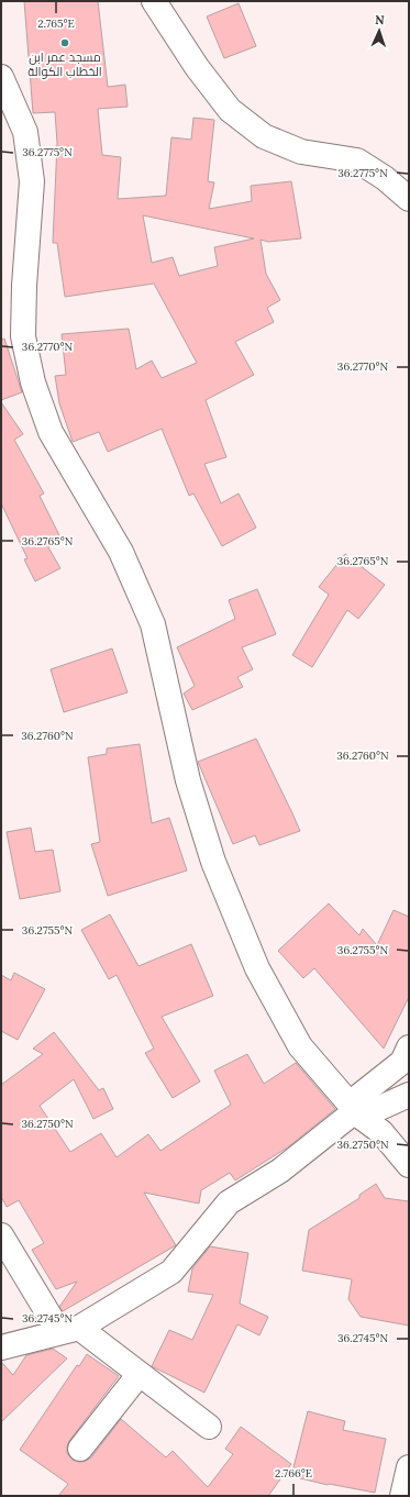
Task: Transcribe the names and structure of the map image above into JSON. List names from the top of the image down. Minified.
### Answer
{"places":["مسجد عمر ابن الخطاب الكوالة"],"north":"top","coordinates":["2.765°E","36.2775°N","36.2770°N","36.2765°N","36.2760°N","36.2755°N","36.2750°N","36.2745°N","2.766°E"]}
